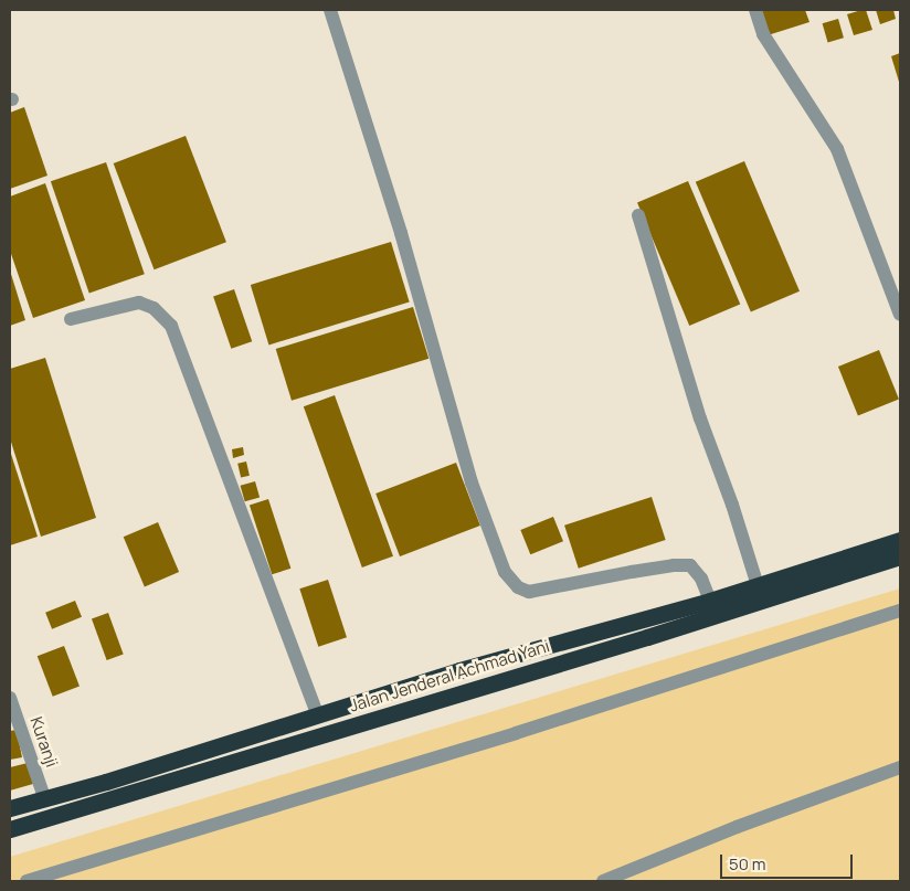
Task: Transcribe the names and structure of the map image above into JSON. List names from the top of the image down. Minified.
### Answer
{"streets":{"highway":["Jalan Jenderal Achmad Yani"],"street":["Kuranji"]},"crossings":[["Jalan Jenderal Achmad Yani","Kuranji"]],"scale_bar":"50 m"}
